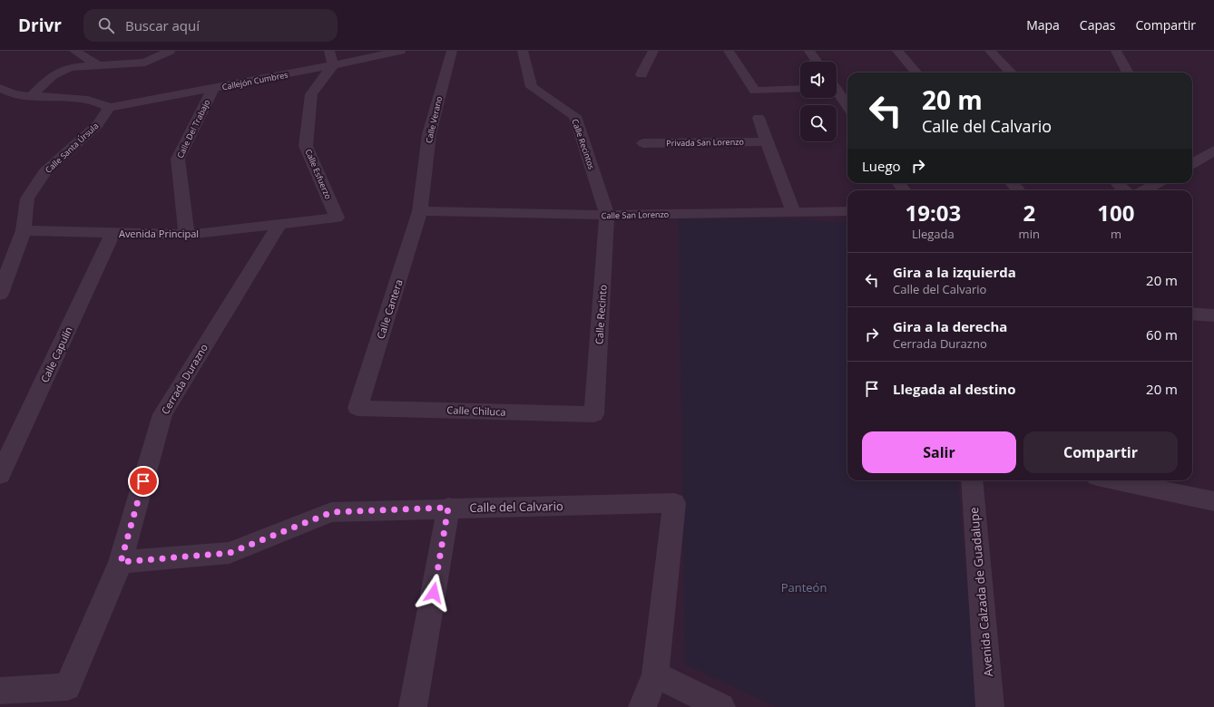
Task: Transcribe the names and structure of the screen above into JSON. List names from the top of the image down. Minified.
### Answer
{"streets":{"street":["Callejón Cumbres","Calle Verano","Calle Del Trabajo","Privada San Lorenzo","Calle Recintos","Calle Santa Úrsula","Calle Esfuerzo","Calle San Lorenzo","Avenida Principal","Calle Cantera","Calle Recinto","Calle Capulín","Cerrada Durazno","Calle Chiluca","Calle del Calvario","Avenida Calzada de Guadalupe"]},"crossings":[["Callejón Cumbres","Calle Del Trabajo"],["Callejón Cumbres","Calle Santa Úrsula"],["Callejón Cumbres","Calle Esfuerzo"],["Calle Verano","Calle San Lorenzo"],["Calle Verano","Calle Cantera"],["Calle Del Trabajo","Avenida Principal"],["Calle Recintos","Calle San Lorenzo"],["Calle Recintos","Calle Recinto"],["Calle Santa Úrsula","Avenida Principal"],["Calle Esfuerzo","Avenida Principal"],["Calle San Lorenzo","Calle Cantera"],["Calle San Lorenzo","Calle Recinto"],["Avenida Principal","Calle Capulín"],["Avenida Principal","Cerrada Durazno"],["Calle Cantera","Calle Chiluca"],["Calle Recinto","Calle Chiluca"],["Cerrada Durazno","Calle del Calvario"]],"parks":["Panteón"],"page":{"header":"Drivr","search":"Buscar aquí","nav":["Mapa","Capas","Compartir"],"turn":["20 m","Calle del Calvario"],"then":"Luego","eta":["19:03","Llegada","2","min","100","m"],"list":[{"name":"Gira a la izquierda","note":"Calle del Calvario","value":"20 m"},{"name":"Gira a la derecha","note":"Cerrada Durazno","value":"60 m"},{"name":"Llegada al destino","value":"20 m"}],"buttons":["Salir","Compartir"]}}
